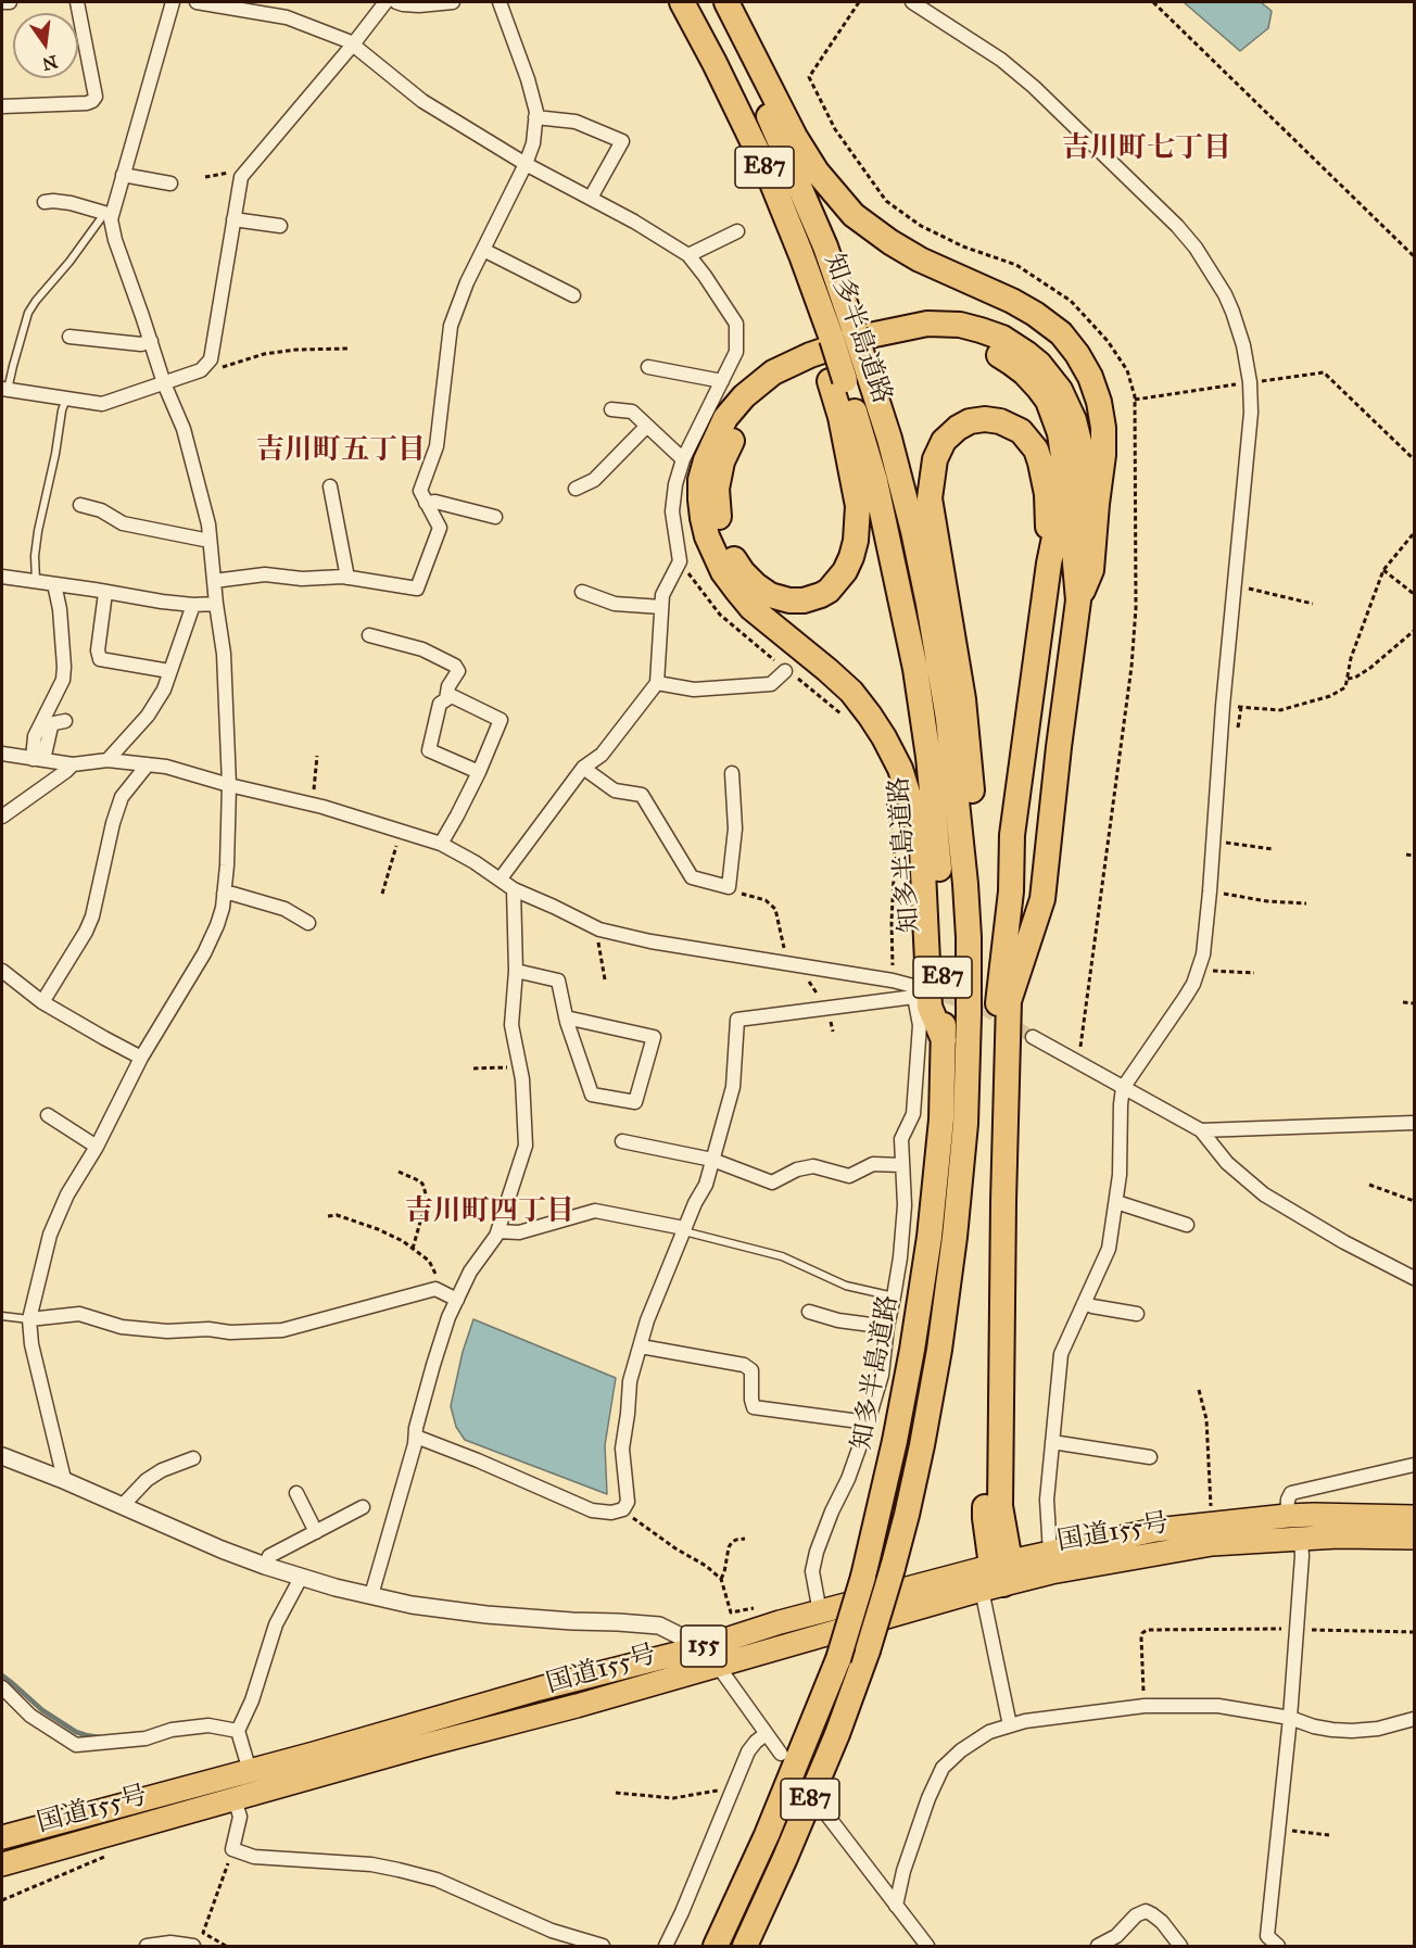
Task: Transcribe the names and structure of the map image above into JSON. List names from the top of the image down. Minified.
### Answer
{"streets":{"highway":["E87","知多半島道路","国道155号","155"]},"districts":["吉川町七丁目","吉川町五丁目","吉川町四丁目"],"north":"bottom"}
